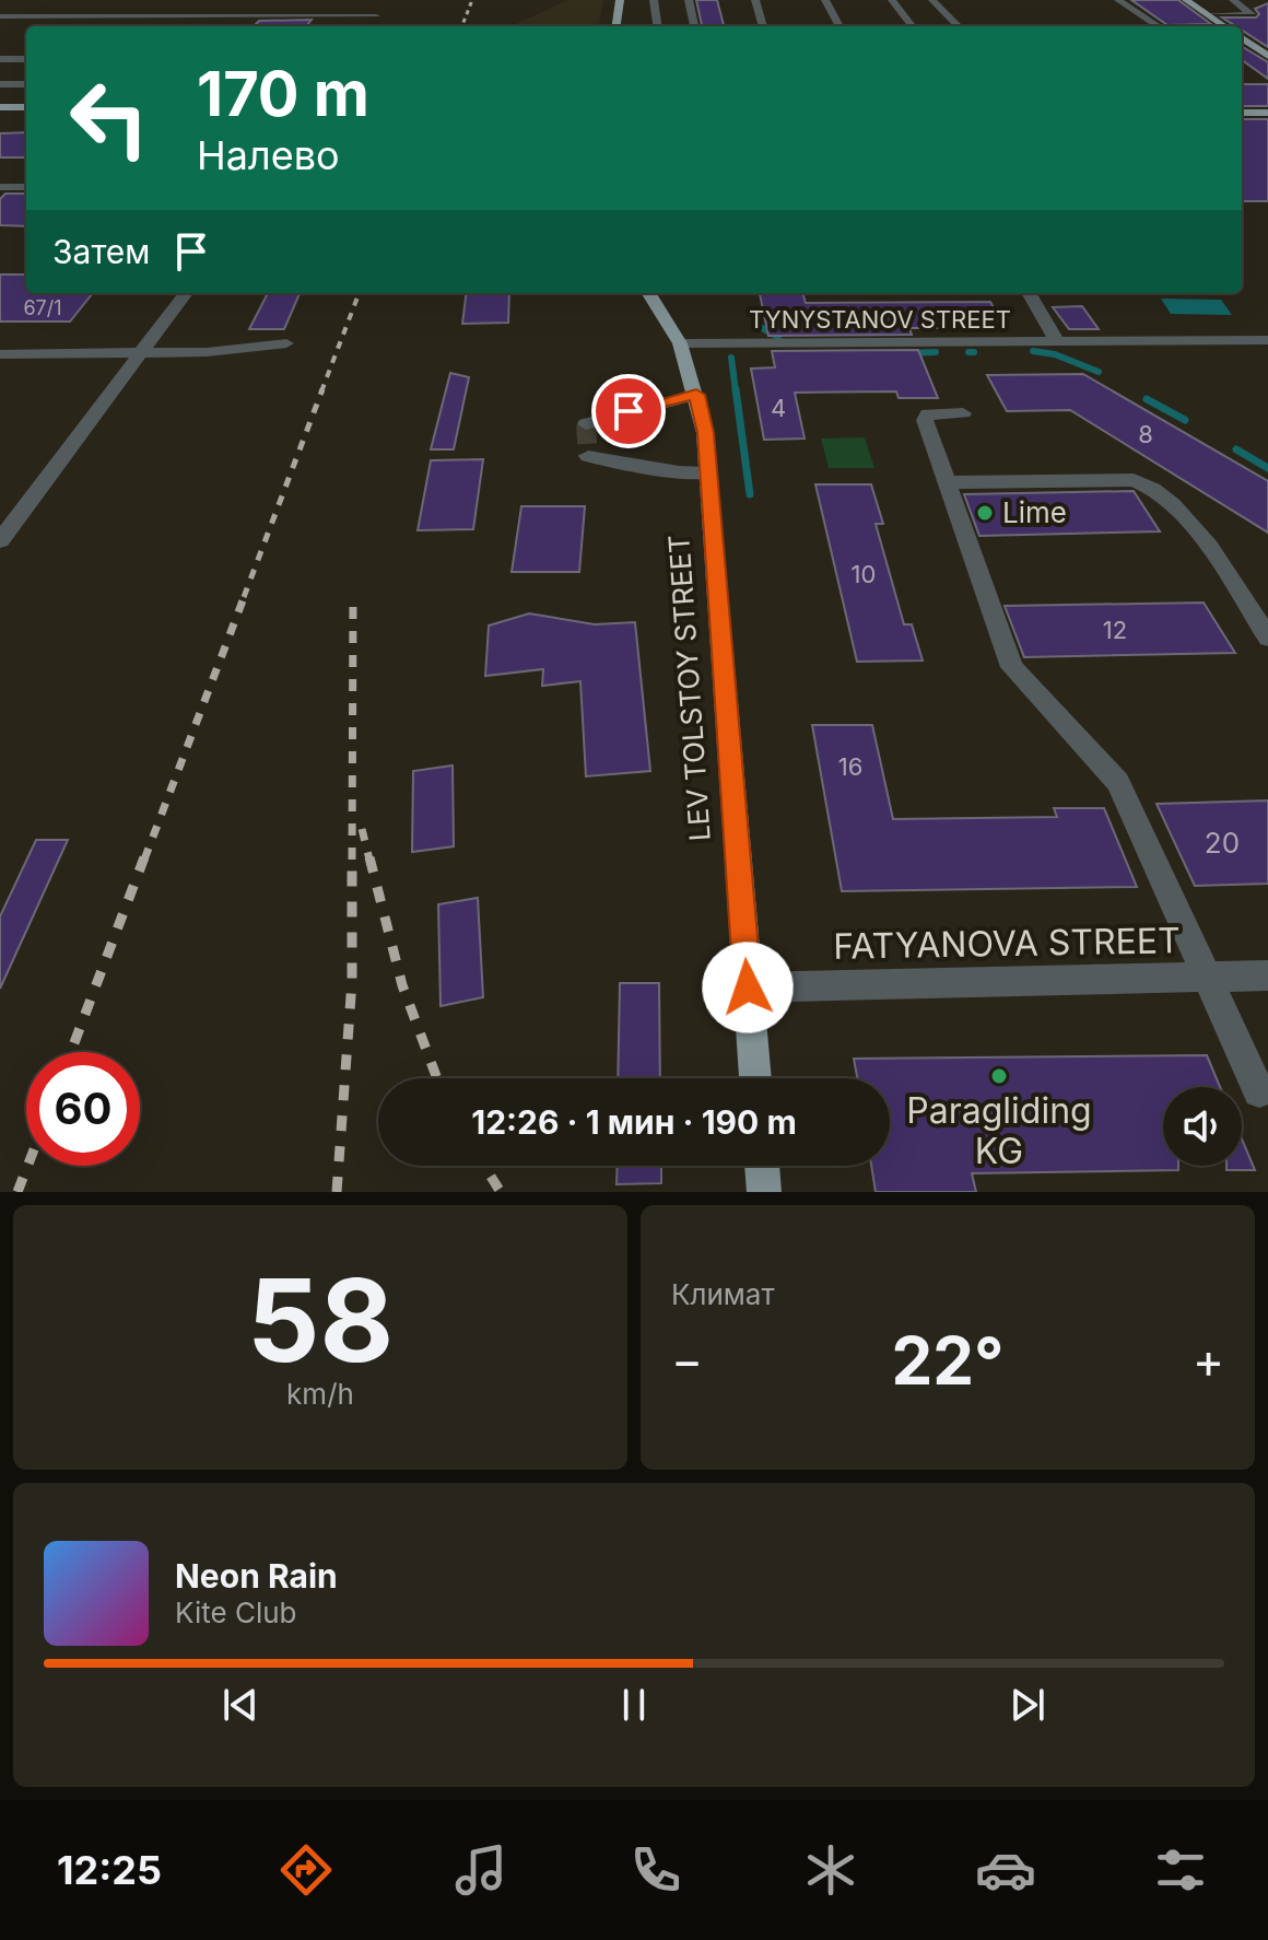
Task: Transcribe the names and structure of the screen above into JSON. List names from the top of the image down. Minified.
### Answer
{"streets":{"main road":["LEV TOLSTOY STREET"],"street":["TYNYSTANOV STREET","FATYANOVA STREET"]},"crossings":[["TYNYSTANOV STREET","LEV TOLSTOY STREET"],["LEV TOLSTOY STREET","FATYANOVA STREET"]],"places":["Lime","Paragliding KG"],"house_numbers":["67/1","4","8","10","12","16","20"],"page":{"turn":["170 m","Налево"],"then":"Затем","limit":"60","trip":"12:26 · 1 мин · 190 m","tile":[["58","km/h"],"Климат"],"heat":["−","22°","+"],"song":["Neon Rain","Kite Club"],"tabs":"12:25"}}
